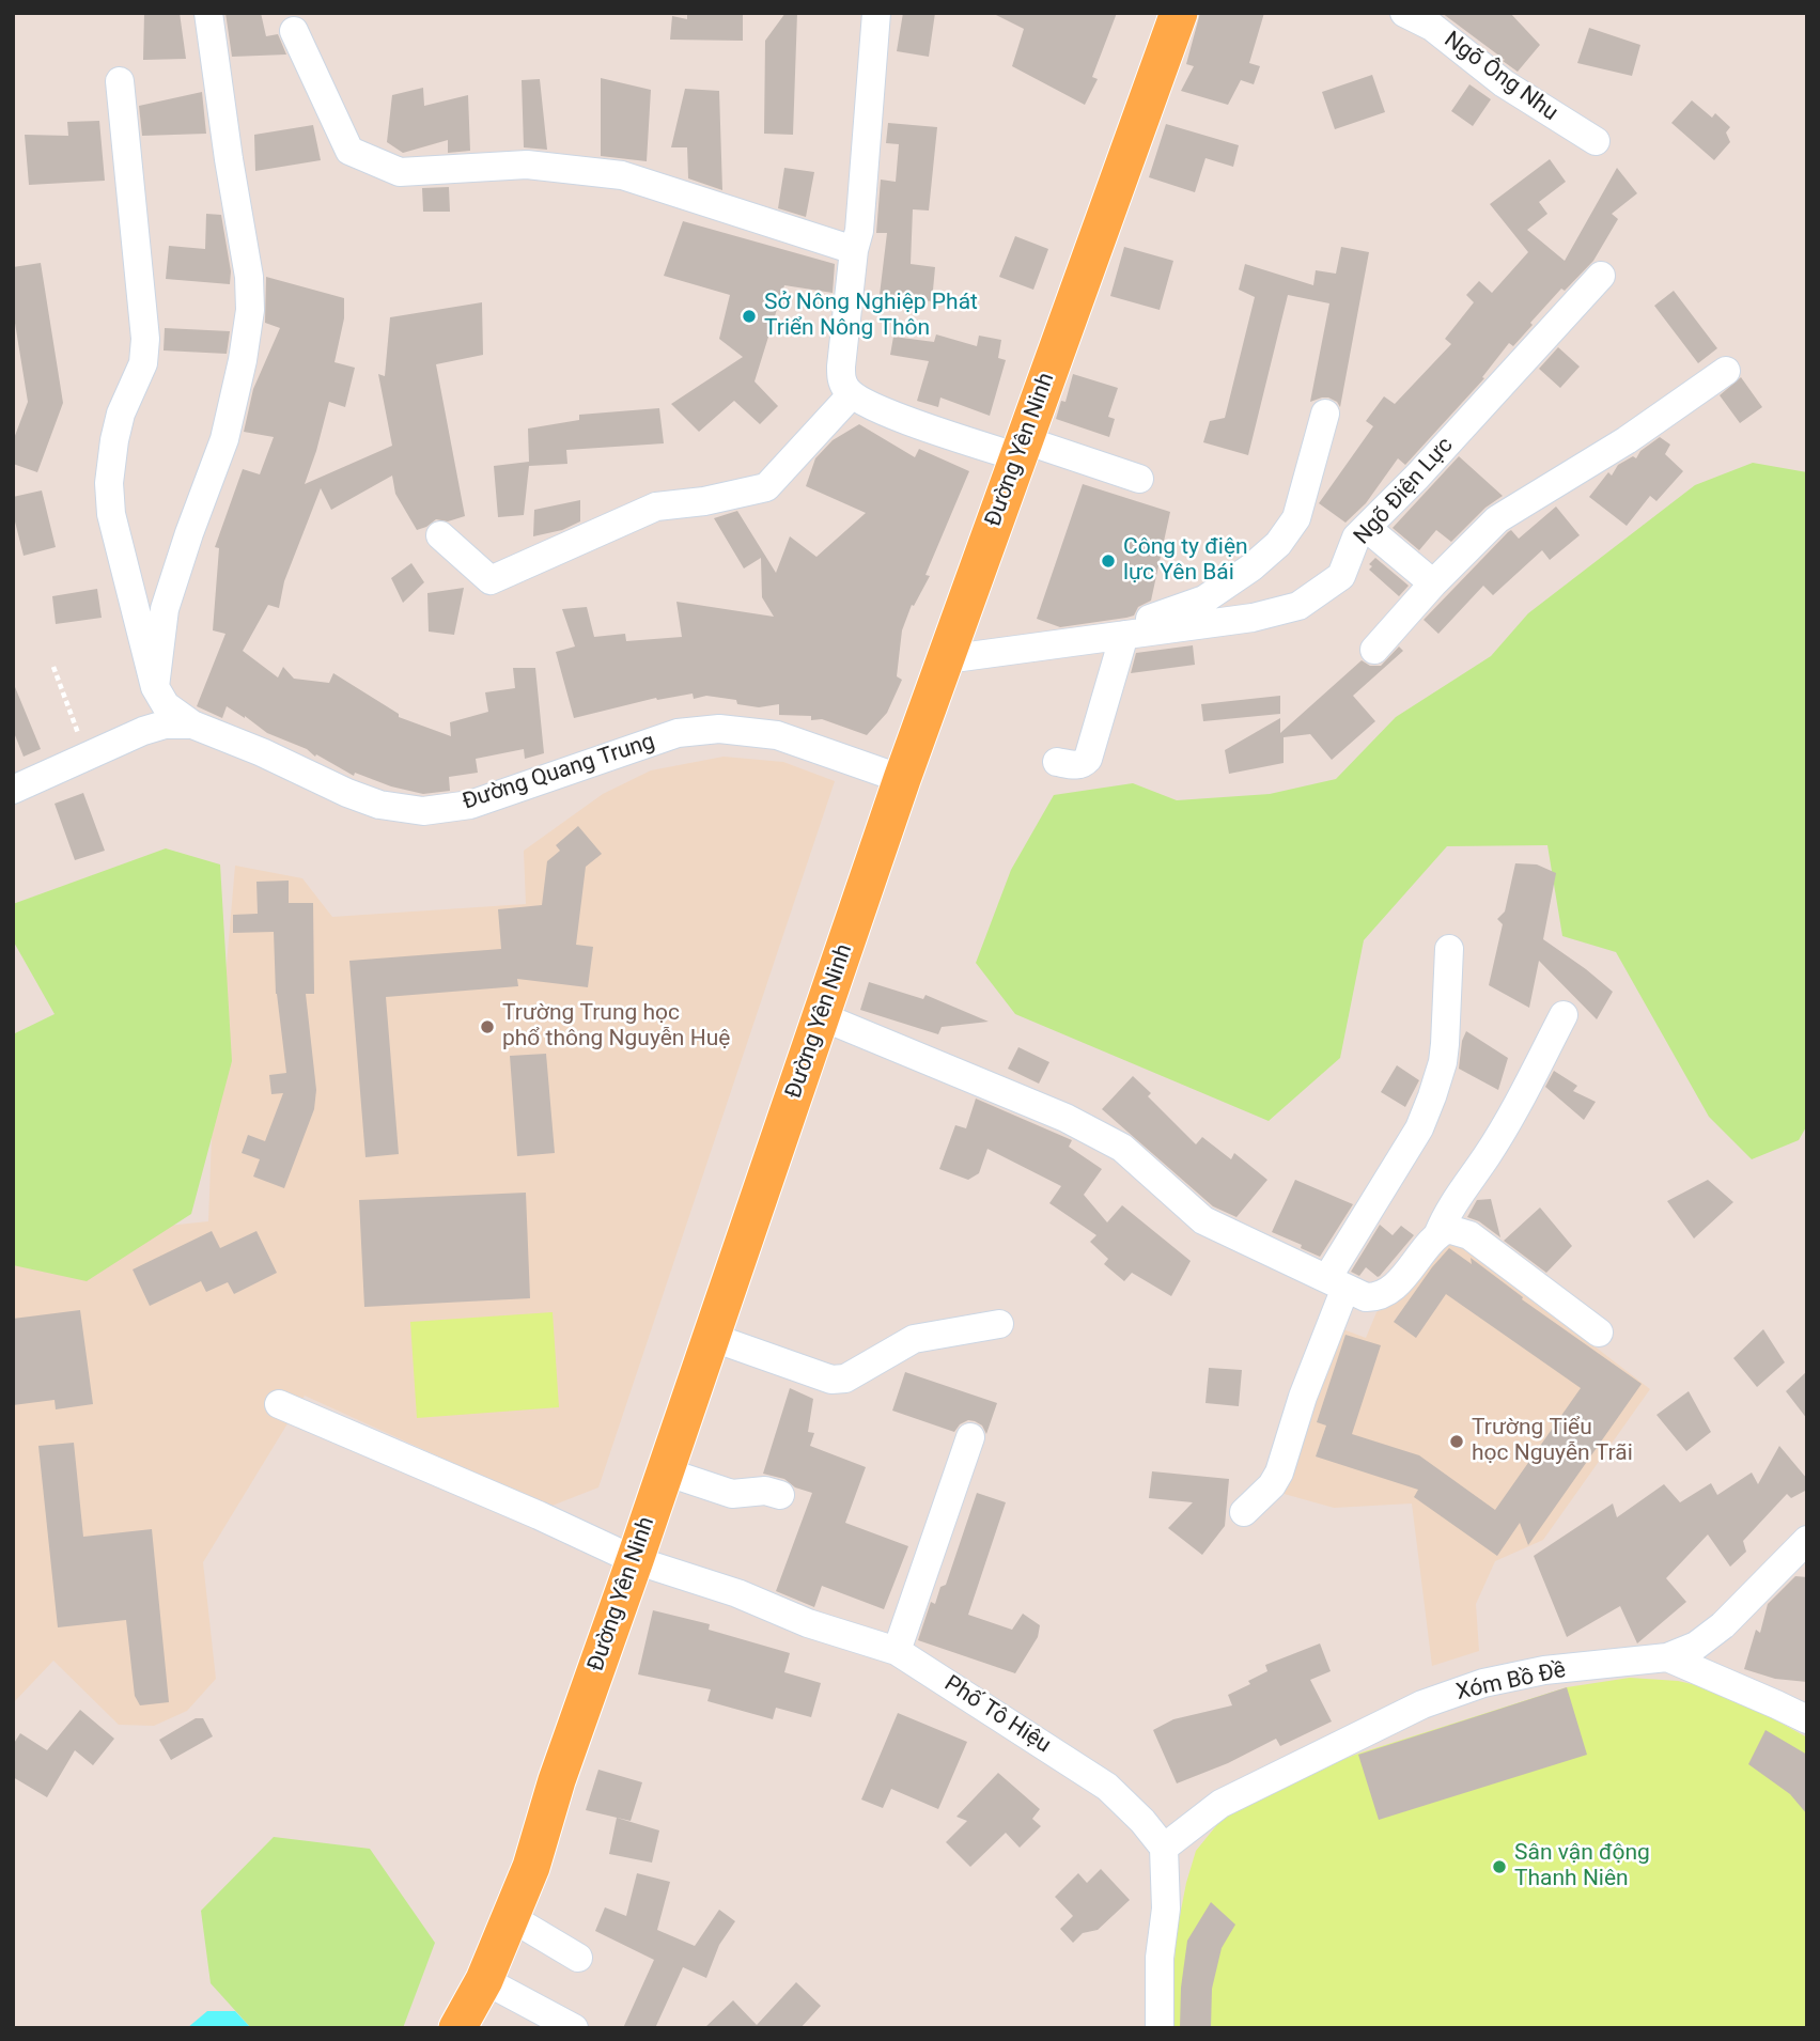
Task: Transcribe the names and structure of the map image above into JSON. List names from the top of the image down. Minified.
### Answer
{"streets":{"main road":["Đường Yên Ninh"],"street":["Ngõ Ông Nhu","Ngõ Điện Lực","Đường Quang Trung","Xóm Bồ Đề","Phố Tô Hiệu"]},"crossings":[["Đường Yên Ninh","Ngõ Điện Lực"],["Đường Yên Ninh","Đường Quang Trung"],["Đường Yên Ninh","Phố Tô Hiệu"],["Xóm Bồ Đề","Phố Tô Hiệu"]],"places":["Sở Nông Nghiệp Phát Triển Nông Thôn","Công ty điện lực Yên Bái","Trường Trung học phổ thông Nguyễn Huệ","Trường Tiểu học Nguyễn Trãi","Sân vận động Thanh Niên"]}
